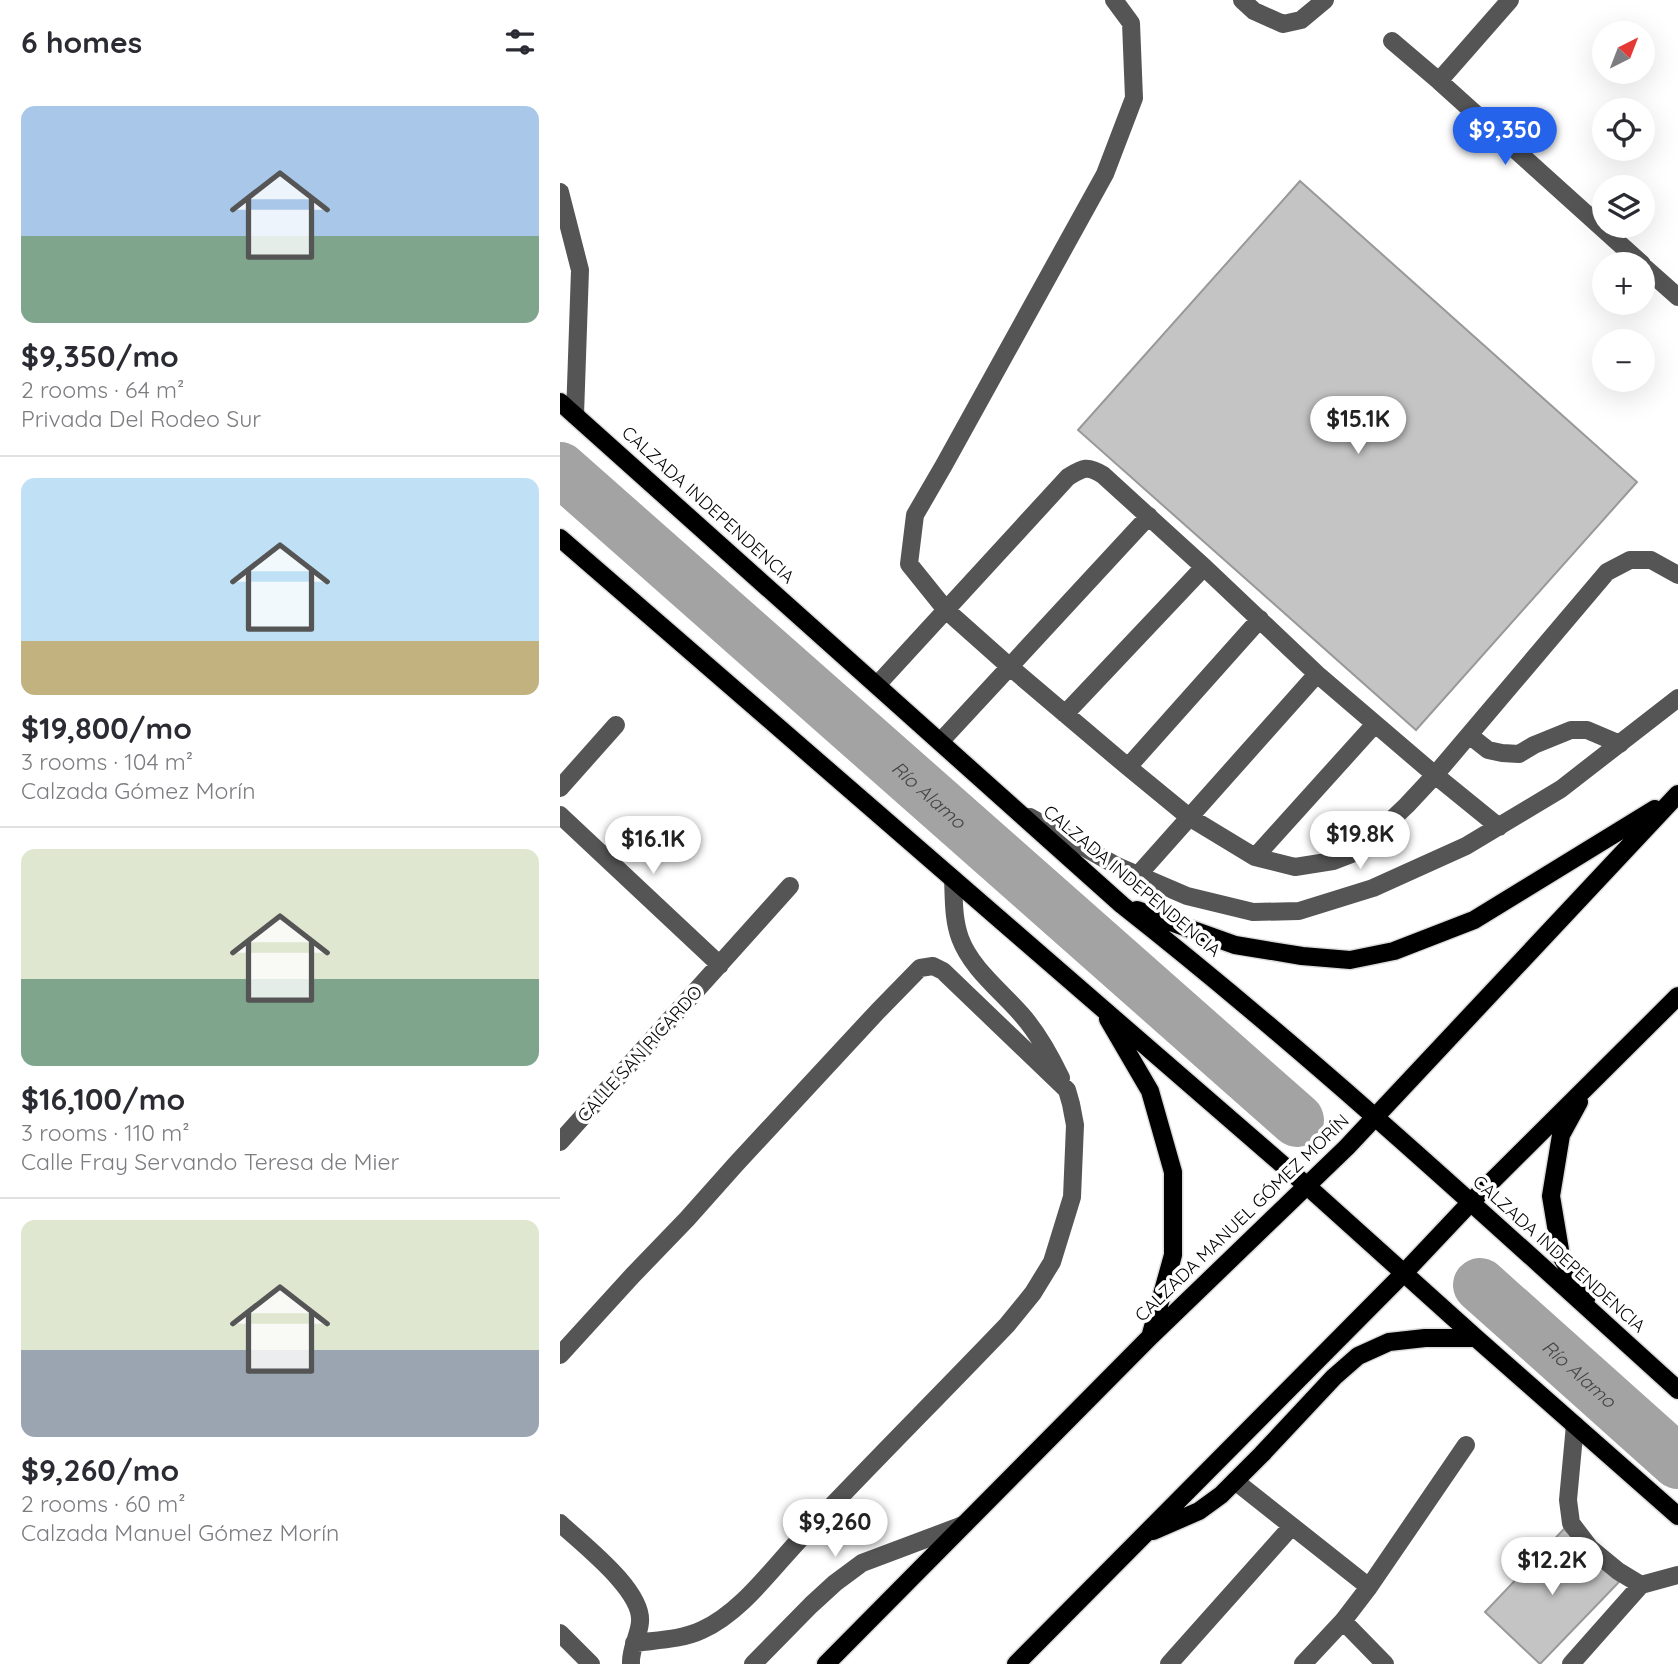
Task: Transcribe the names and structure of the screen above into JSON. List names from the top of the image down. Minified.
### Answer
{"streets":{"main road":["CALZADA INDEPENDENCIA","CALZADA MANUEL GÓMEZ MORÍN"],"street":["CALLE SAN RICARDO"]},"crossings":[["CALZADA INDEPENDENCIA","CALZADA MANUEL GÓMEZ MORÍN"]],"water":["Río Alamo"],"north":"top right","page":{"heading":"6 homes","map_buttons":["+","−"],"list":[{"name":"$9,350/mo","note":"2 rooms · 64 m² · Privada Del Rodeo Sur"},{"name":"$19,800/mo","note":"3 rooms · 104 m² · Calzada Gómez Morín"},{"name":"$16,100/mo","note":"3 rooms · 110 m² · Calle Fray Servando Teresa de Mier"},{"name":"$9,260/mo","note":"2 rooms · 60 m² · Calzada Manuel Gómez Morín"}],"price":["$9,350","$15.1K","$19.8K","$16.1K","$9,260","$12.2K"]}}
